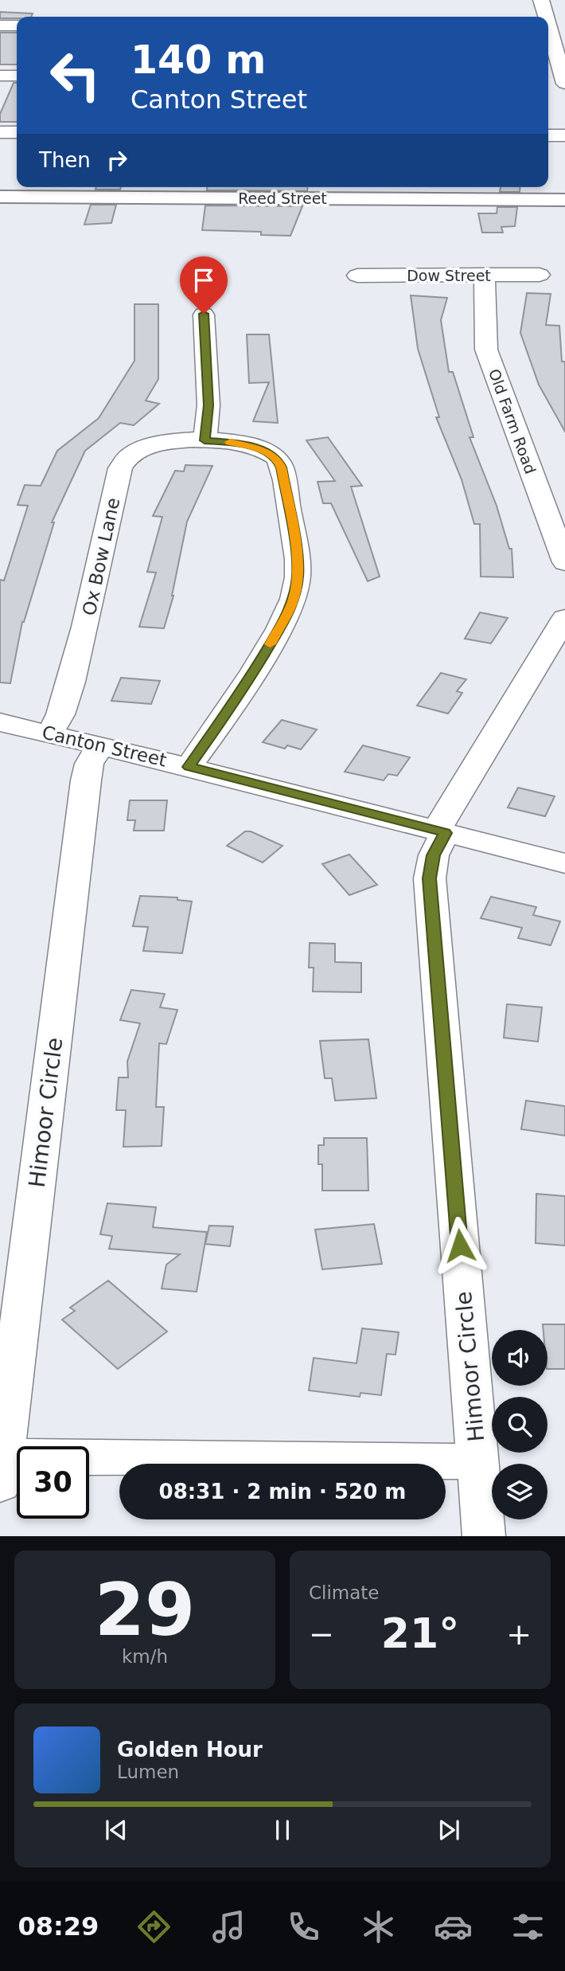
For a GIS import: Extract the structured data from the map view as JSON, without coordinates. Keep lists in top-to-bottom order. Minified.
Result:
{"streets":{"main road":["Reed Street"],"street":["Dow Street","Old Farm Road","Ox Bow Lane","Canton Street","Himoor Circle"]},"crossings":[["Dow Street","Old Farm Road"],["Ox Bow Lane","Canton Street"],["Canton Street","Himoor Circle"]],"page":{"turn":["140 m","Canton Street"],"then":"Then","limit":"30","trip":"08:31 · 2 min · 520 m","tile":[["29","km/h"],"Climate"],"heat":["−","21°","+"],"song":["Golden Hour","Lumen"],"tabs":"08:29"}}
